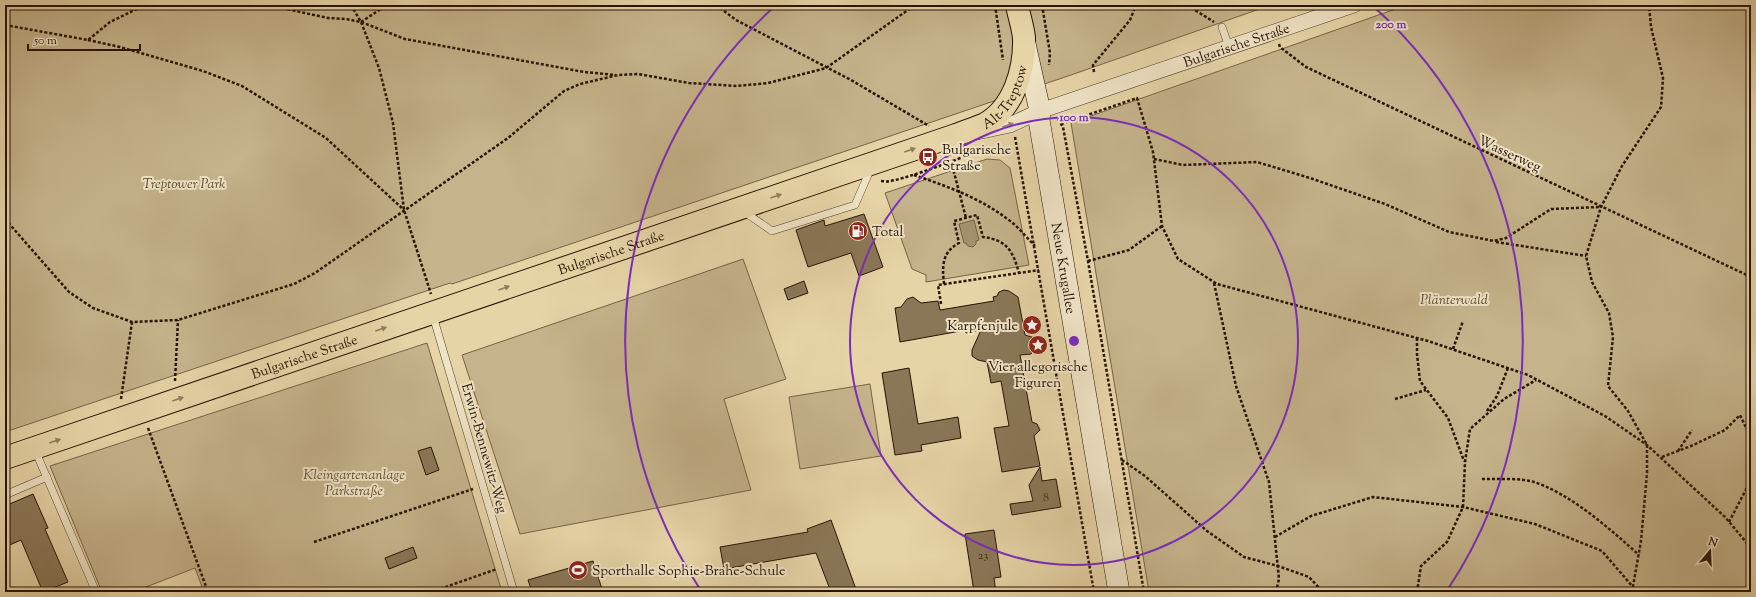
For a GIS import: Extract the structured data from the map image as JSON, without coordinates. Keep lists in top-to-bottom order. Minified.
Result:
{"streets":{"main road":["Bulgarische Straße","Alt-Treptow"],"street":["Neue Krugallee"],"lane":["Erwin-Bennewitz-Weg"],"path":["Wasserweg"]},"crossings":[["Bulgarische Straße","Alt-Treptow"],["Bulgarische Straße","Wasserweg"],["Bulgarische Straße","Neue Krugallee"],["Bulgarische Straße","Erwin-Bennewitz-Weg"],["Alt-Treptow","Neue Krugallee"]],"one_way":["Bulgarische Straße"],"parks":["Treptower Park","Plänterwald","Kleingartenanlage Parkstraße"],"places":{"bus stop":["Bulgarische Straße"],"fuel station":["Total"],"place":["Karpfenjule","Vier allegorische Figuren"],"sports":["Sporthalle Sophie-Brahe-Schule"]},"house_numbers":["8","23"],"scale_bar":"50 m","north":"top","rings":["200 m","100 m"]}
